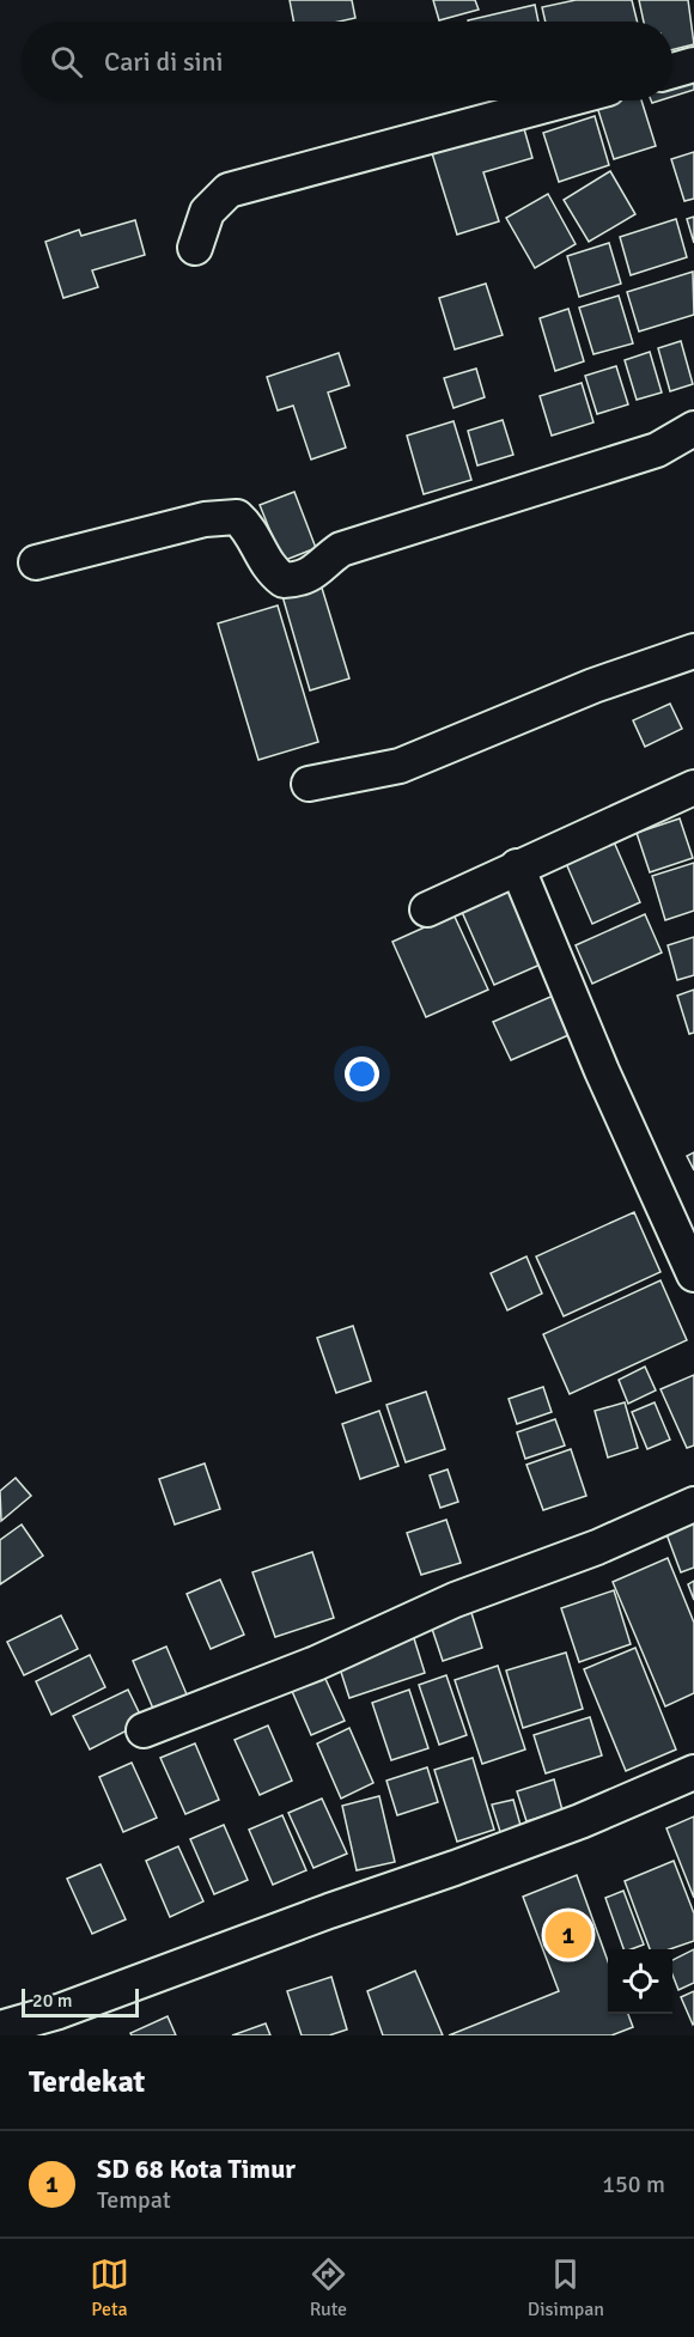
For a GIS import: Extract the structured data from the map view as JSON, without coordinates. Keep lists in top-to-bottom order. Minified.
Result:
{"scale_bar":"20 m","page":{"search":"Cari di sini","pins":"1","scale":"20 m","heading":"Terdekat","list":[{"mark":"1","name":"SD 68 Kota Timur","note":"Tempat","value":"150 m"}],"nav":["Peta","Rute","Disimpan"]}}
